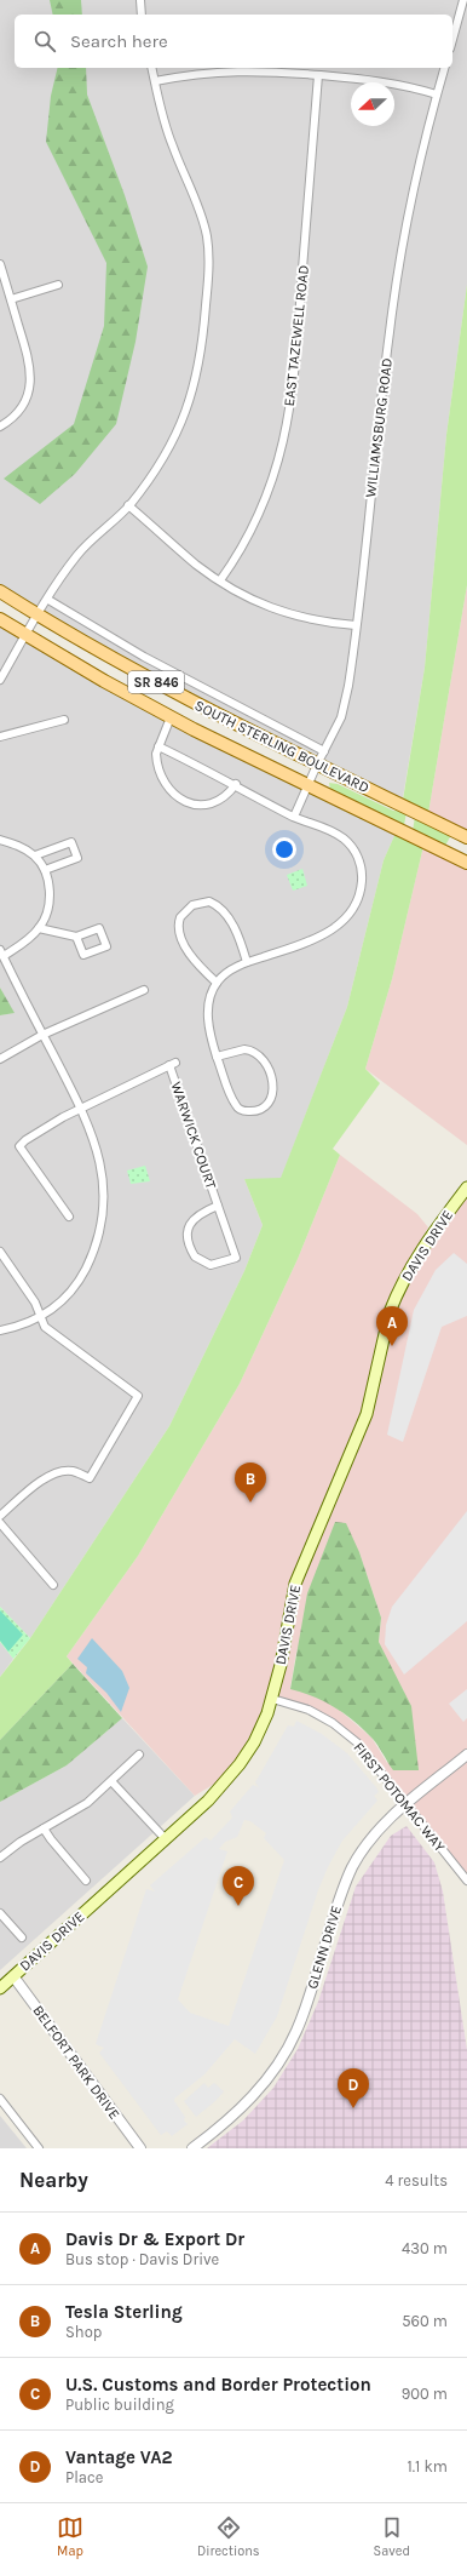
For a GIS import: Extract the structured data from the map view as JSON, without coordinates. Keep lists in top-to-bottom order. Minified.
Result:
{"streets":{"main road":["SR 846","SOUTH STERLING BOULEVARD","DAVIS DRIVE"],"street":["EAST TAZEWELL ROAD","WILLIAMSBURG ROAD","WARWICK COURT","FIRST POTOMAC WAY","GLENN DRIVE","BELFORT PARK DRIVE"]},"crossings":[["WILLIAMSBURG ROAD","SOUTH STERLING BOULEVARD"],["DAVIS DRIVE","FIRST POTOMAC WAY"],["DAVIS DRIVE","BELFORT PARK DRIVE"],["FIRST POTOMAC WAY","GLENN DRIVE"]],"north":"left","page":{"search":"Search here","pins":["A","B","C","D"],"heading":["Nearby","4 results"],"list":[{"mark":"A","name":"Davis Dr & Export Dr","note":"Bus stop · Davis Drive","value":"430 m"},{"mark":"B","name":"Tesla Sterling","note":"Shop","value":"560 m"},{"mark":"C","name":"U.S. Customs and Border Protection","note":"Public building","value":"900 m"},{"mark":"D","name":"Vantage VA2","note":"Place","value":"1.1 km"}],"nav":["Map","Directions","Saved"]}}
